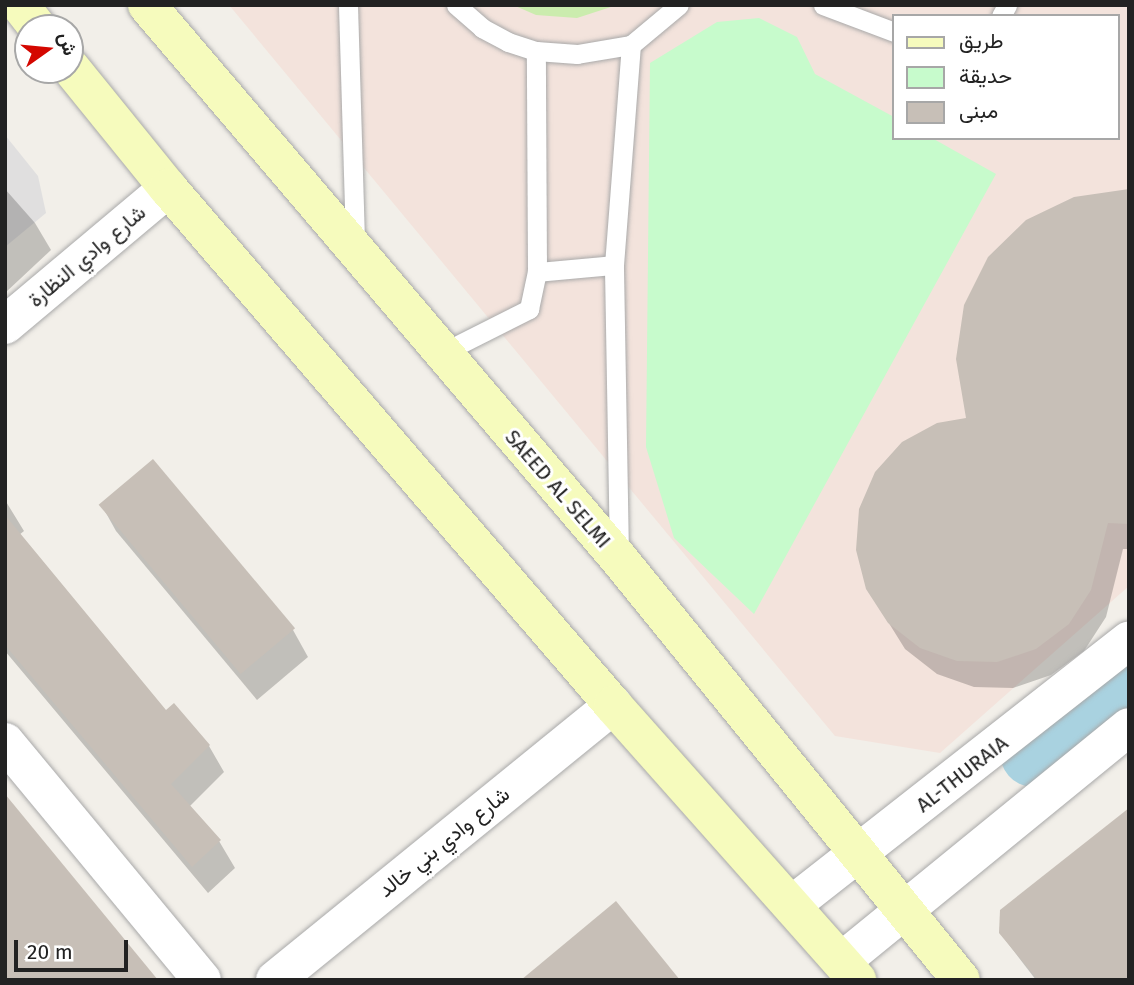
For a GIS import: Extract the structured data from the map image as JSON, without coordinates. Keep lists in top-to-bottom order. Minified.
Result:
{"streets":{"street":["شارع وادي النظارة","SAEED AL SELMI","AL-THURAIA","شارع وادي بني خالد"]},"crossings":[["SAEED AL SELMI","AL-THURAIA"]],"legend":["طريق","حديقة","مبنى"],"scale_bar":"20 m","north":"right"}
